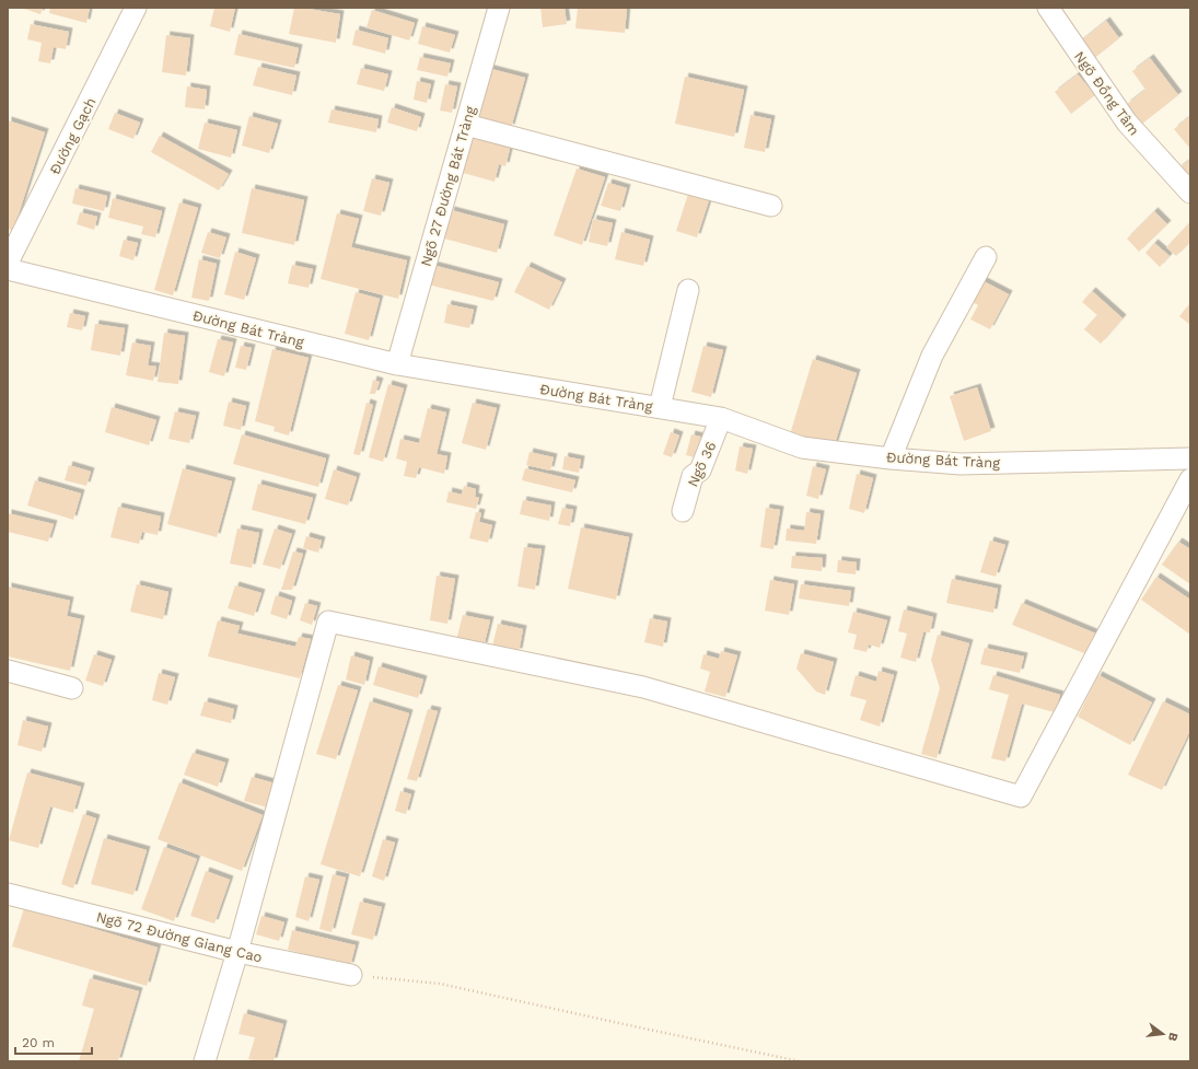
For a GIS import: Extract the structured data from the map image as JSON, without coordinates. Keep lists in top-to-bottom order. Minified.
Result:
{"streets":{"street":["Ngõ Đồng Tâm","Đường Gạch","Ngõ 27 Đường Bát Tràng","Đường Bát Tràng","Ngõ 36","Ngõ 72 Đường Giang Cao"]},"crossings":[["Ngõ 27 Đường Bát Tràng","Đường Bát Tràng"],["Đường Bát Tràng","Ngõ 36"]],"scale_bar":"20 m","north":"right"}
